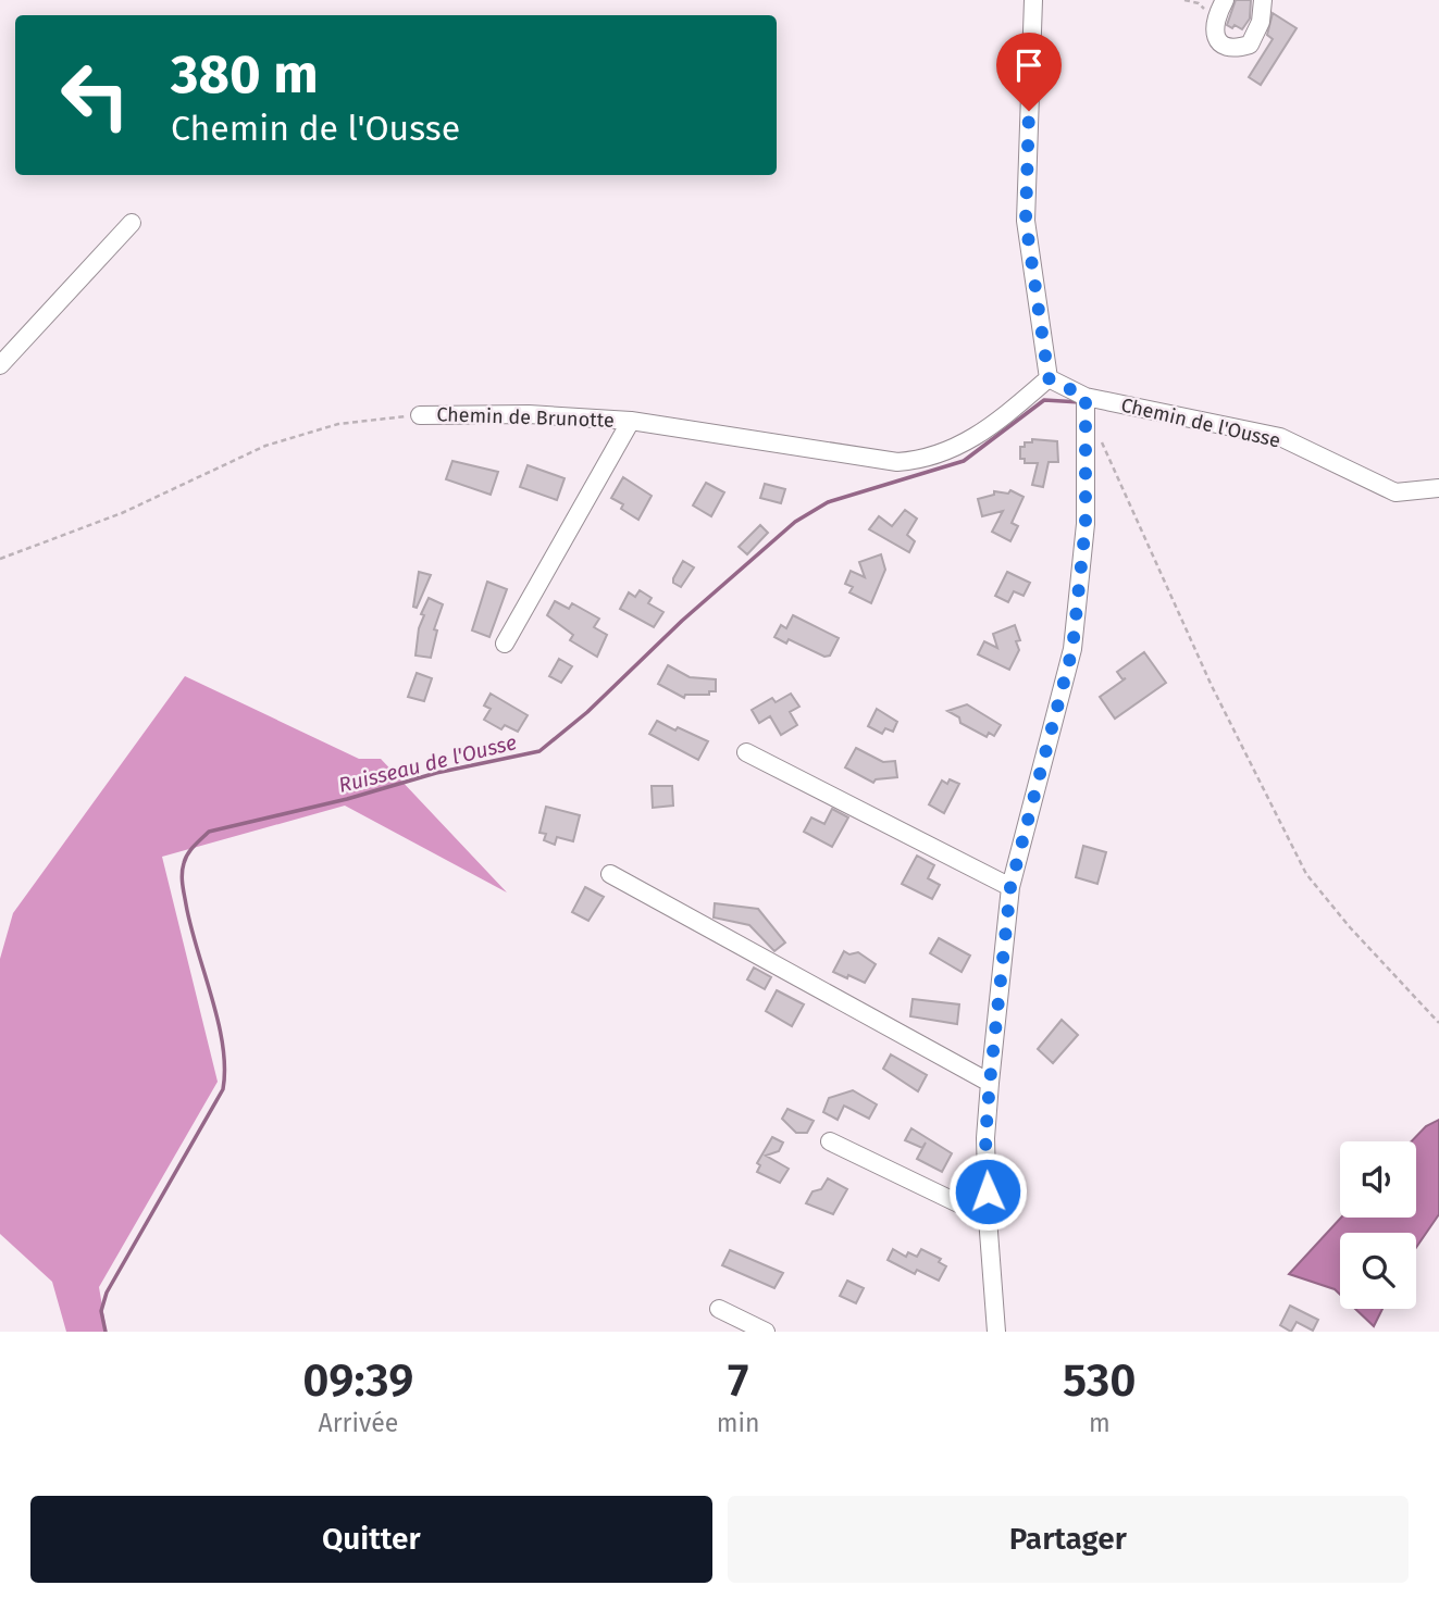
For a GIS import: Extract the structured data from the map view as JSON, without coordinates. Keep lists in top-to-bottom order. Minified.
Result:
{"streets":{"street":["Chemin de Brunotte","Chemin de l'Ousse"]},"crossings":[["Chemin de Brunotte","Chemin de l'Ousse"]],"water":["Ruisseau de l'Ousse"],"page":{"turn":["380 m","Chemin de l'Ousse"],"eta":["09:39","Arrivée","7","min","530","m"],"buttons":["Quitter","Partager"]}}
